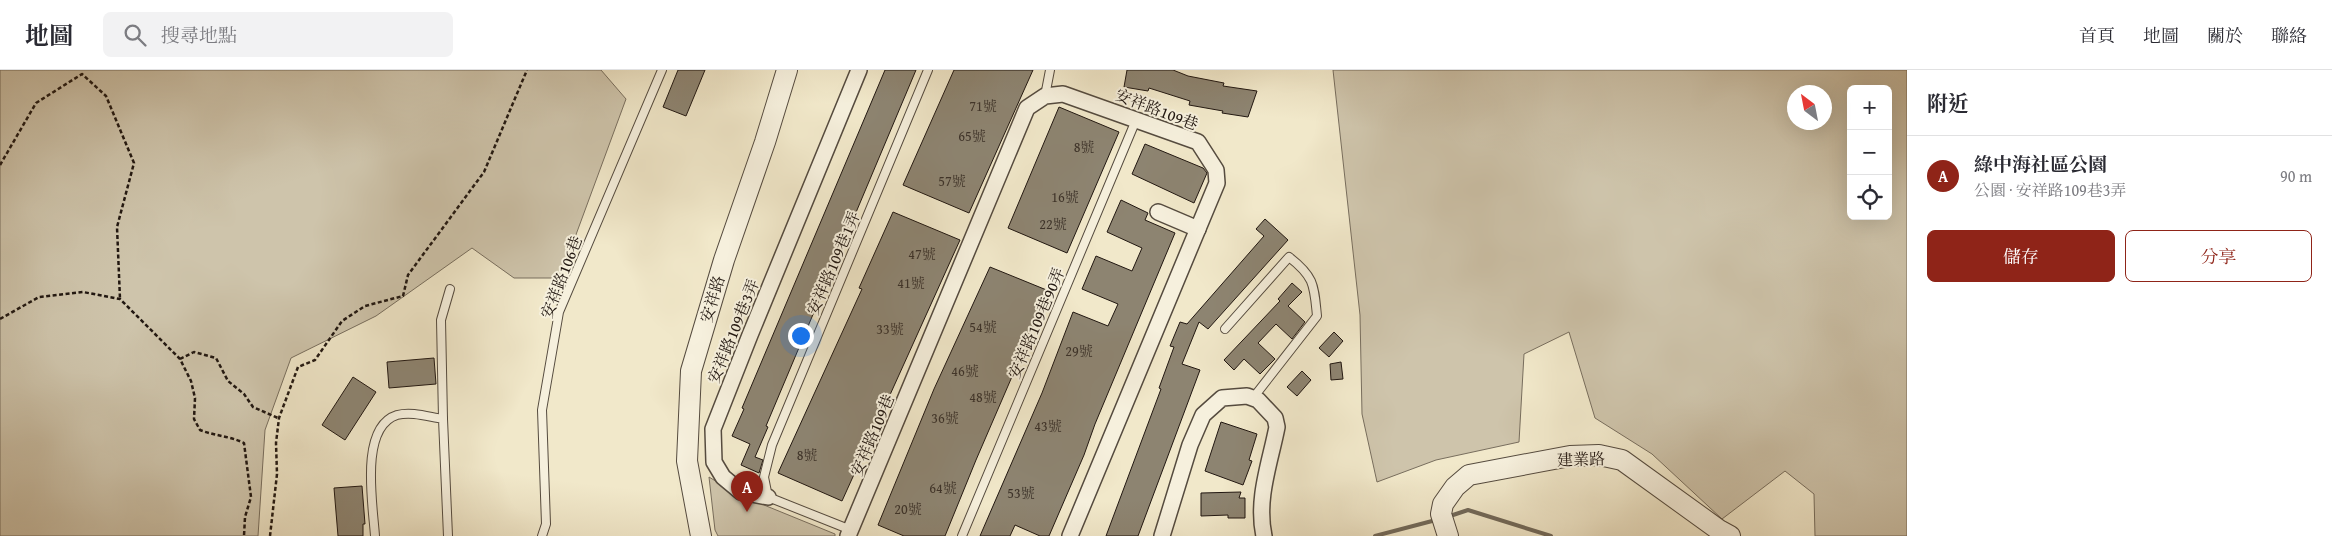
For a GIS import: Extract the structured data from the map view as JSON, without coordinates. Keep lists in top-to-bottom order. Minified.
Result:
{"streets":{"street":["安祥路109巷","安祥路","安祥路109巷3弄","建業路"],"lane":["安祥路109巷1弄","安祥路106巷","安祥路109巷90弄"]},"crossings":[["安祥路109巷","安祥路109巷90弄"],["安祥路109巷","安祥路109巷3弄"],["安祥路109巷1弄","安祥路109巷3弄"]],"house_numbers":["71號","65號","8號","57號","16號","22號","47號","41號","54號","33號","29號","46號","48號","36號","43號","8號","64號","53號","20號"],"north":"top left","page":{"header":"地圖","search":"搜尋地點","nav":["首頁","地圖","關於","聯絡"],"heading":"附近","map_buttons":["+","−"],"list":[{"mark":"A","name":"綠中海社區公園","note":"公園 · 安祥路109巷3弄","value":"90 m"}],"buttons":["儲存","分享"],"pins":"A"}}
